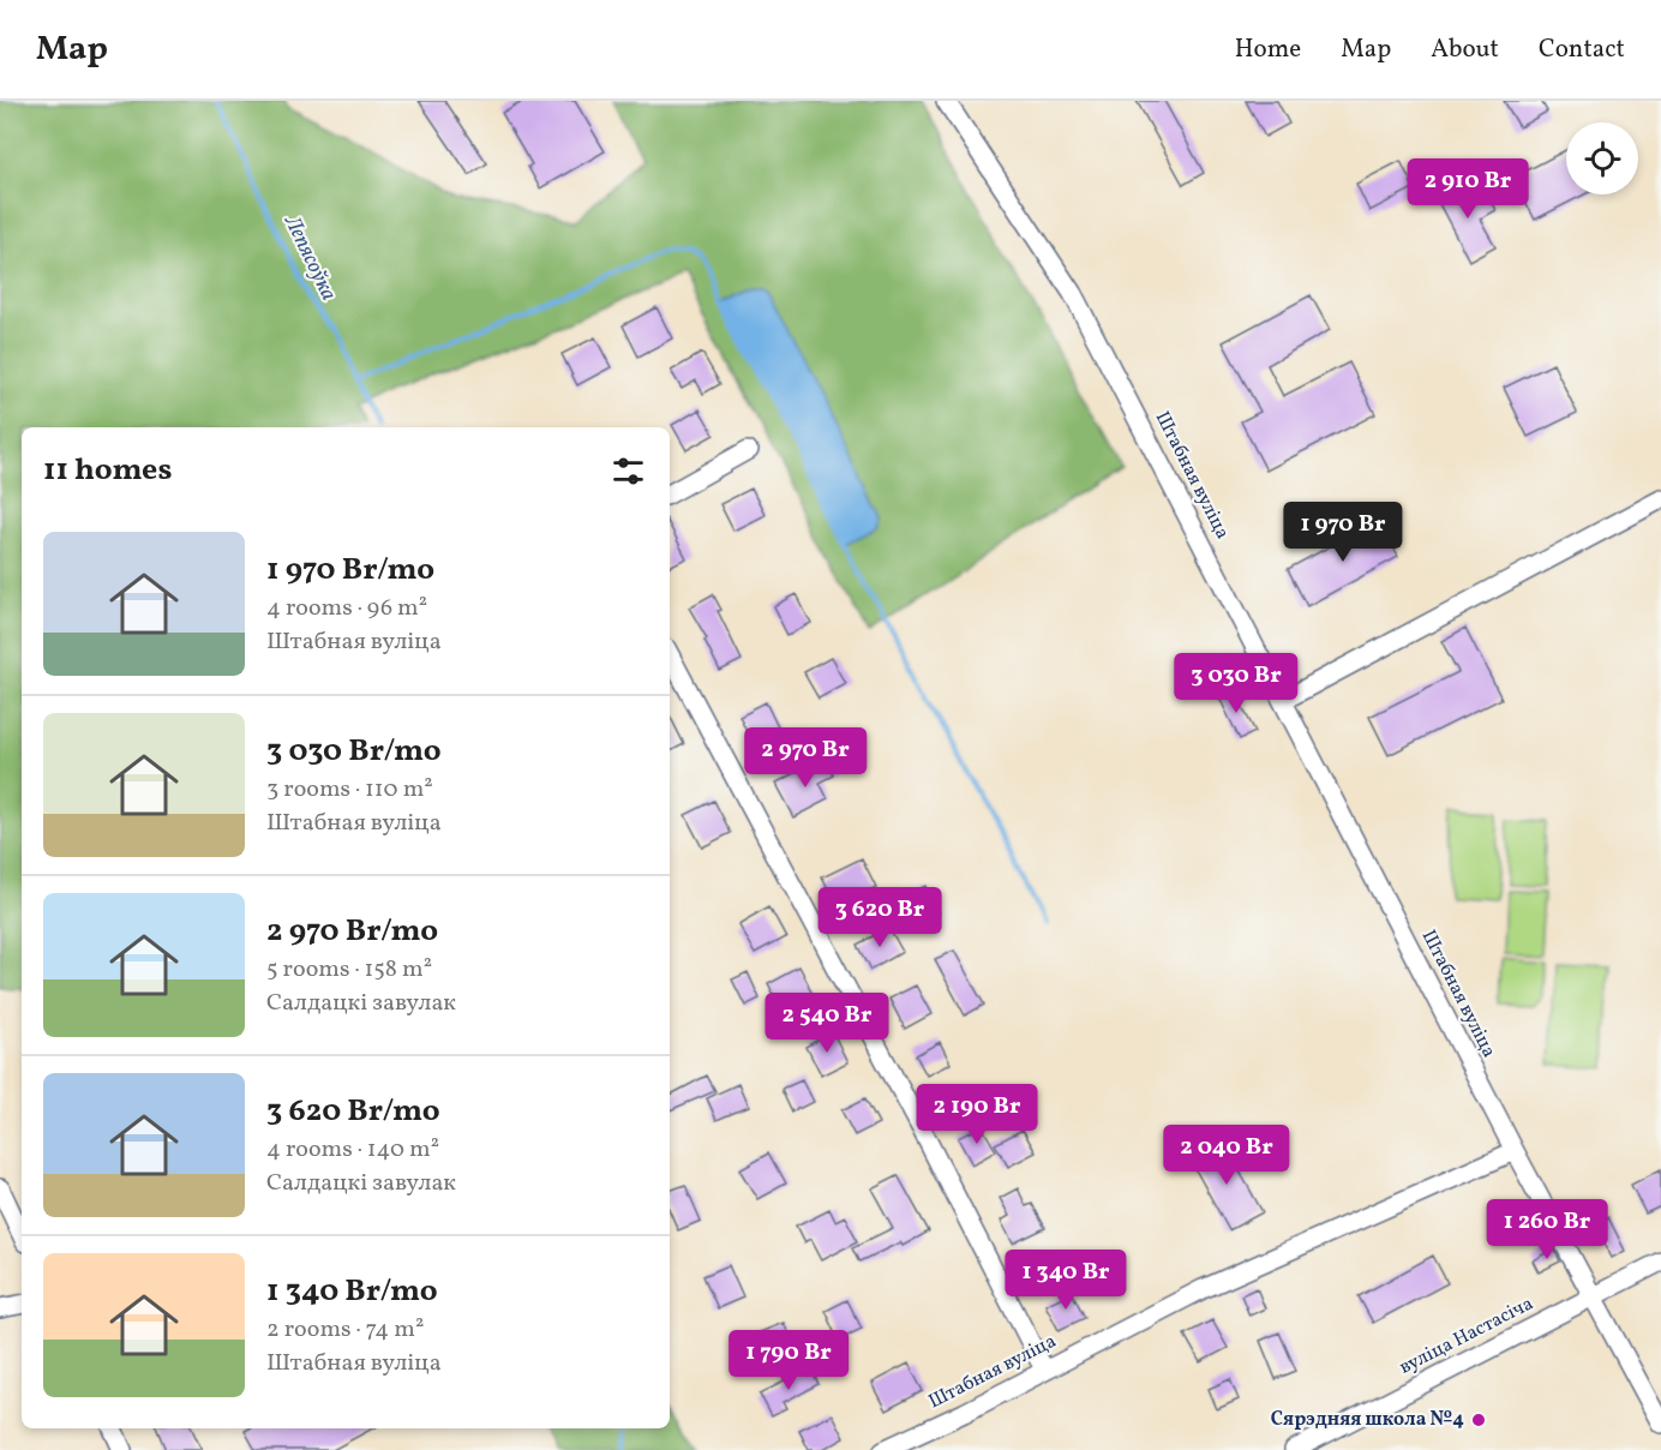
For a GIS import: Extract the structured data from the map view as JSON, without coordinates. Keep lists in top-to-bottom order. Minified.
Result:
{"streets":{"street":["Штабная вуліца","вуліца Настасіча"]},"crossings":[["Штабная вуліца","вуліца Настасіча"]],"water":["Лепясоўка"],"places":["Сярэдняя школа №4"],"page":{"header":"Map","nav":["Home","Map","About","Contact"],"price":["2 910 Br","1 970 Br","3 030 Br","2 970 Br","3 620 Br","2 540 Br","2 190 Br","2 040 Br","1 260 Br","1 340 Br","1 790 Br"],"heading":"11 homes","list":[{"name":"1 970 Br/mo","note":"4 rooms · 96 m² · Штабная вуліца"},{"name":"3 030 Br/mo","note":"3 rooms · 110 m² · Штабная вуліца"},{"name":"2 970 Br/mo","note":"5 rooms · 158 m² · Салдацкі завулак"},{"name":"3 620 Br/mo","note":"4 rooms · 140 m² · Салдацкі завулак"},{"name":"1 340 Br/mo","note":"2 rooms · 74 m² · Штабная вуліца"}]}}
